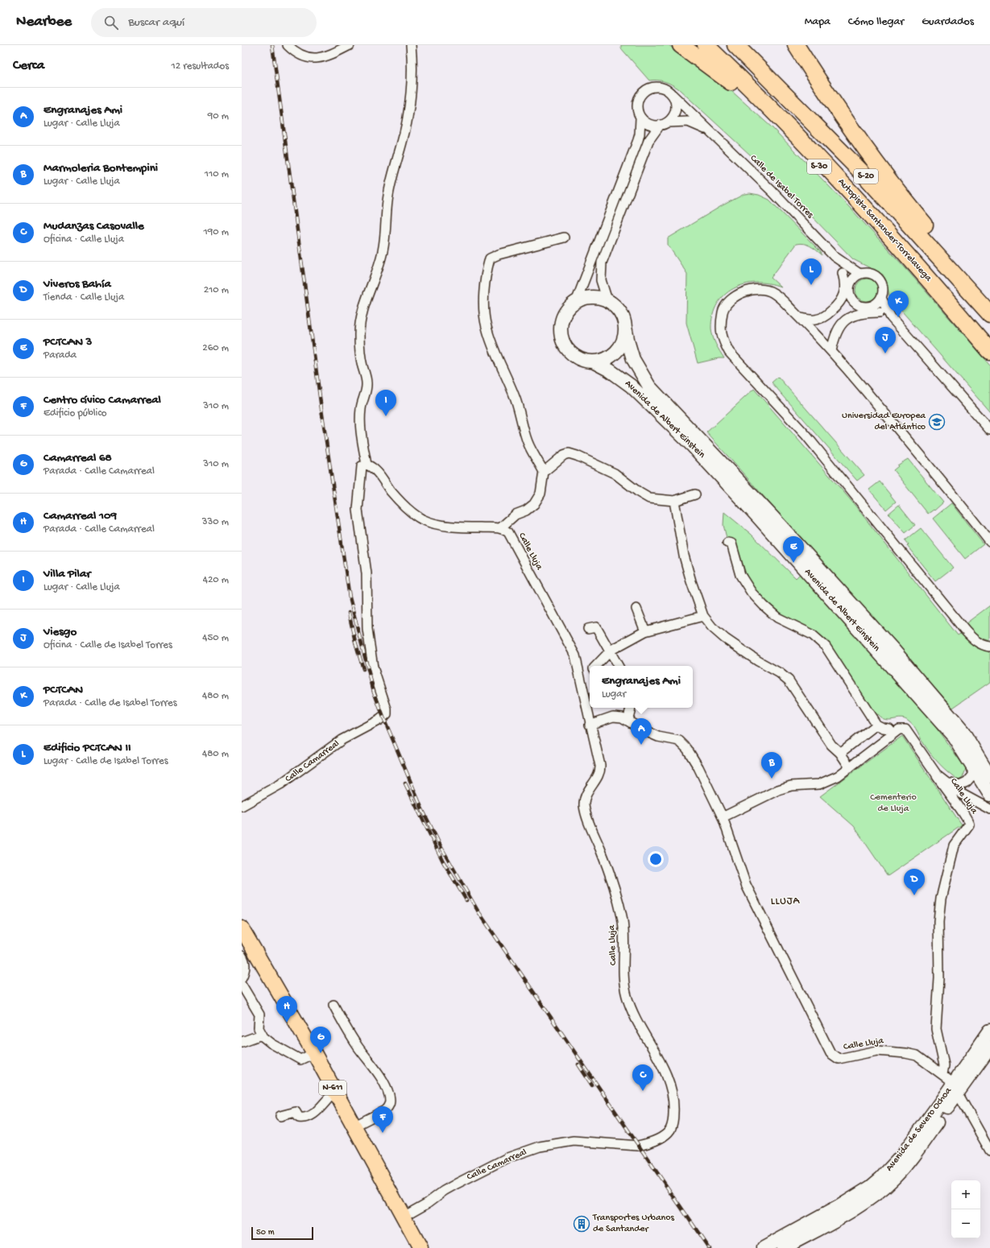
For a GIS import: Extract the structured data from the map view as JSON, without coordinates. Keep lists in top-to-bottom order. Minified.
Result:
{"streets":{"highway":["S-30","S-20","Autopista Santander-Torrelavega","N-611"],"main road":["Avenida de Albert Einstein","Avenida de Severo Ochoa"],"street":["Calle de Isabel Torres","Calle Lluja","Calle Camarreal"]},"crossings":[["S-30","Autopista Santander-Torrelavega"],["Avenida de Albert Einstein","Calle Lluja"],["Calle Lluja","Calle Camarreal"],["Calle Lluja","Avenida de Severo Ochoa"],["Calle Camarreal","N-611"]],"districts":["LLUJA"],"parks":["Cementerio de Lluja"],"places":{"school or university":["Universidad Europea del Atlántico"],"building":["Transportes Urbanos de Santander"]},"scale_bar":"50 m","page":{"header":"Nearbee","search":"Buscar aquí","nav":["Mapa","Cómo llegar","Guardados"],"heading":["Cerca","12 resultados"],"list":[{"mark":"A","name":"Engranajes Ami","note":"Lugar · Calle Lluja","value":"90 m"},{"mark":"B","name":"Marmoleria Bontempini","note":"Lugar · Calle Lluja","value":"110 m"},{"mark":"C","name":"Mudanzas Casovalle","note":"Oficina · Calle Lluja","value":"190 m"},{"mark":"D","name":"Viveros Bahía","note":"Tienda · Calle Lluja","value":"210 m"},{"mark":"E","name":"PCTCAN 3","note":"Parada","value":"260 m"},{"mark":"F","name":"Centro cívico Camarreal","note":"Edificio público","value":"310 m"},{"mark":"G","name":"Camarreal 68","note":"Parada · Calle Camarreal","value":"310 m"},{"mark":"H","name":"Camarreal 109","note":"Parada · Calle Camarreal","value":"330 m"},{"mark":"I","name":"Villa Pilar","note":"Lugar · Calle Lluja","value":"420 m"},{"mark":"J","name":"Viesgo","note":"Oficina · Calle de Isabel Torres","value":"450 m"},{"mark":"K","name":"PCTCAN","note":"Parada · Calle de Isabel Torres","value":"480 m"},{"mark":"L","name":"Edificio PCTCAN II","note":"Lugar · Calle de Isabel Torres","value":"480 m"}],"pins":["L","K","J","I","E","A","B","D","H","G","C","F"],"popup":["Engranajes Ami","Lugar"],"map_buttons":["+","−"],"scale":"50 m"}}
